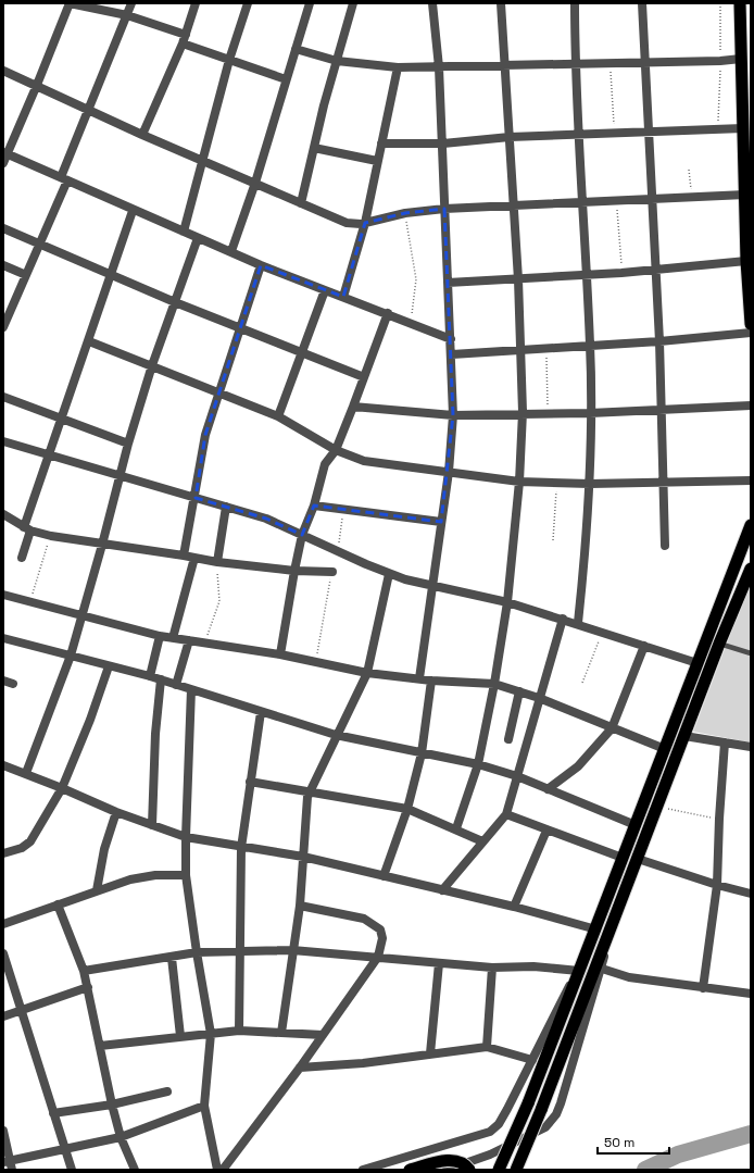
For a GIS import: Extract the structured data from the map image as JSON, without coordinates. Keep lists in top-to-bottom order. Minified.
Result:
{"scale_bar":"50 m"}
